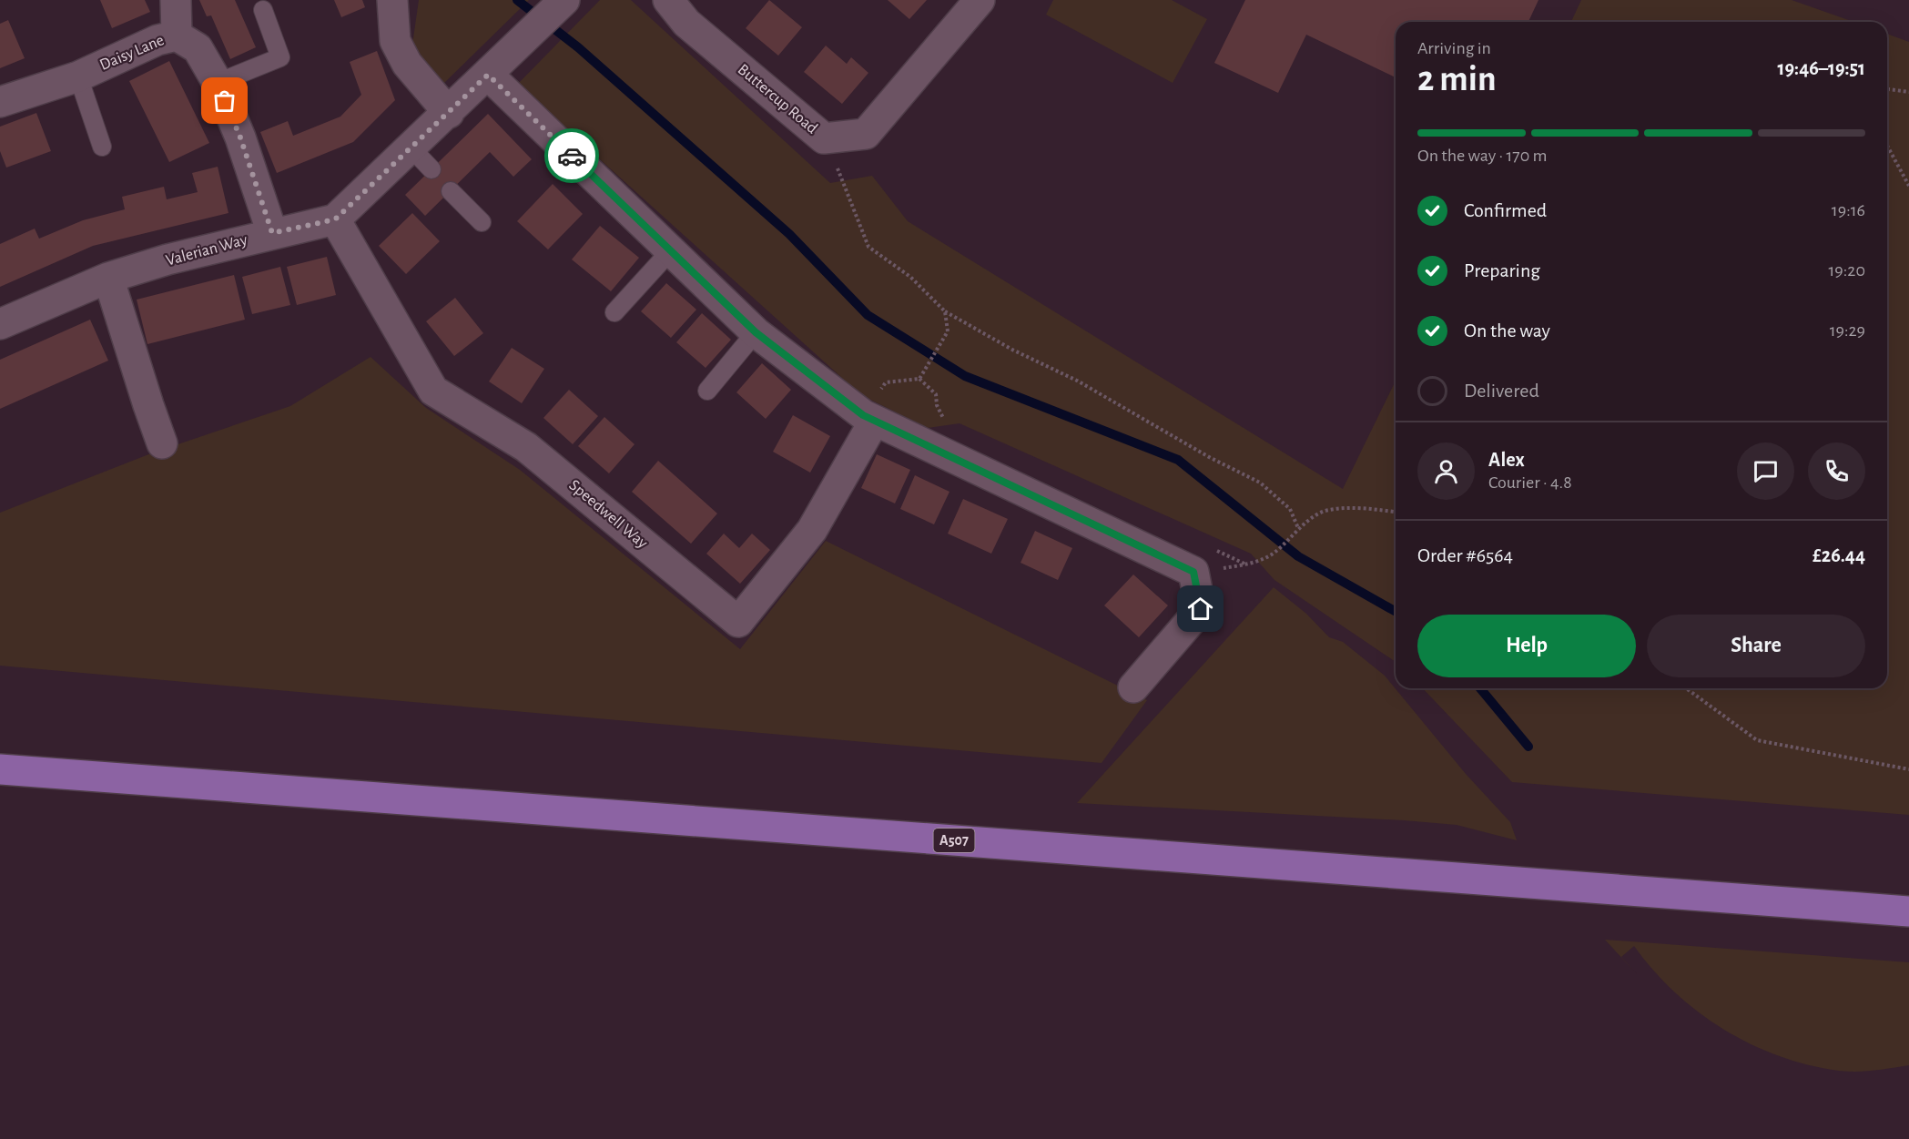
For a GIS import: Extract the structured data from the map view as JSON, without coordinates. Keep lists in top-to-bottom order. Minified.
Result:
{"streets":{"main road":["A507"],"street":["Daisy Lane","Buttercup Road","Valerian Way","Speedwell Way"]},"crossings":[["Daisy Lane","Valerian Way"],["Valerian Way","Speedwell Way"]],"page":{"heading":["2 min","Arriving in","19:46–19:51"],"panel":["Alex","Courier · 4.8","Order #6564","£26.44"],"bar":"On the way · 170 m","list":[["Confirmed","19:16"],["Preparing","19:20"],["On the way","19:29"],"Delivered"],"buttons":["Help","Share"]}}
